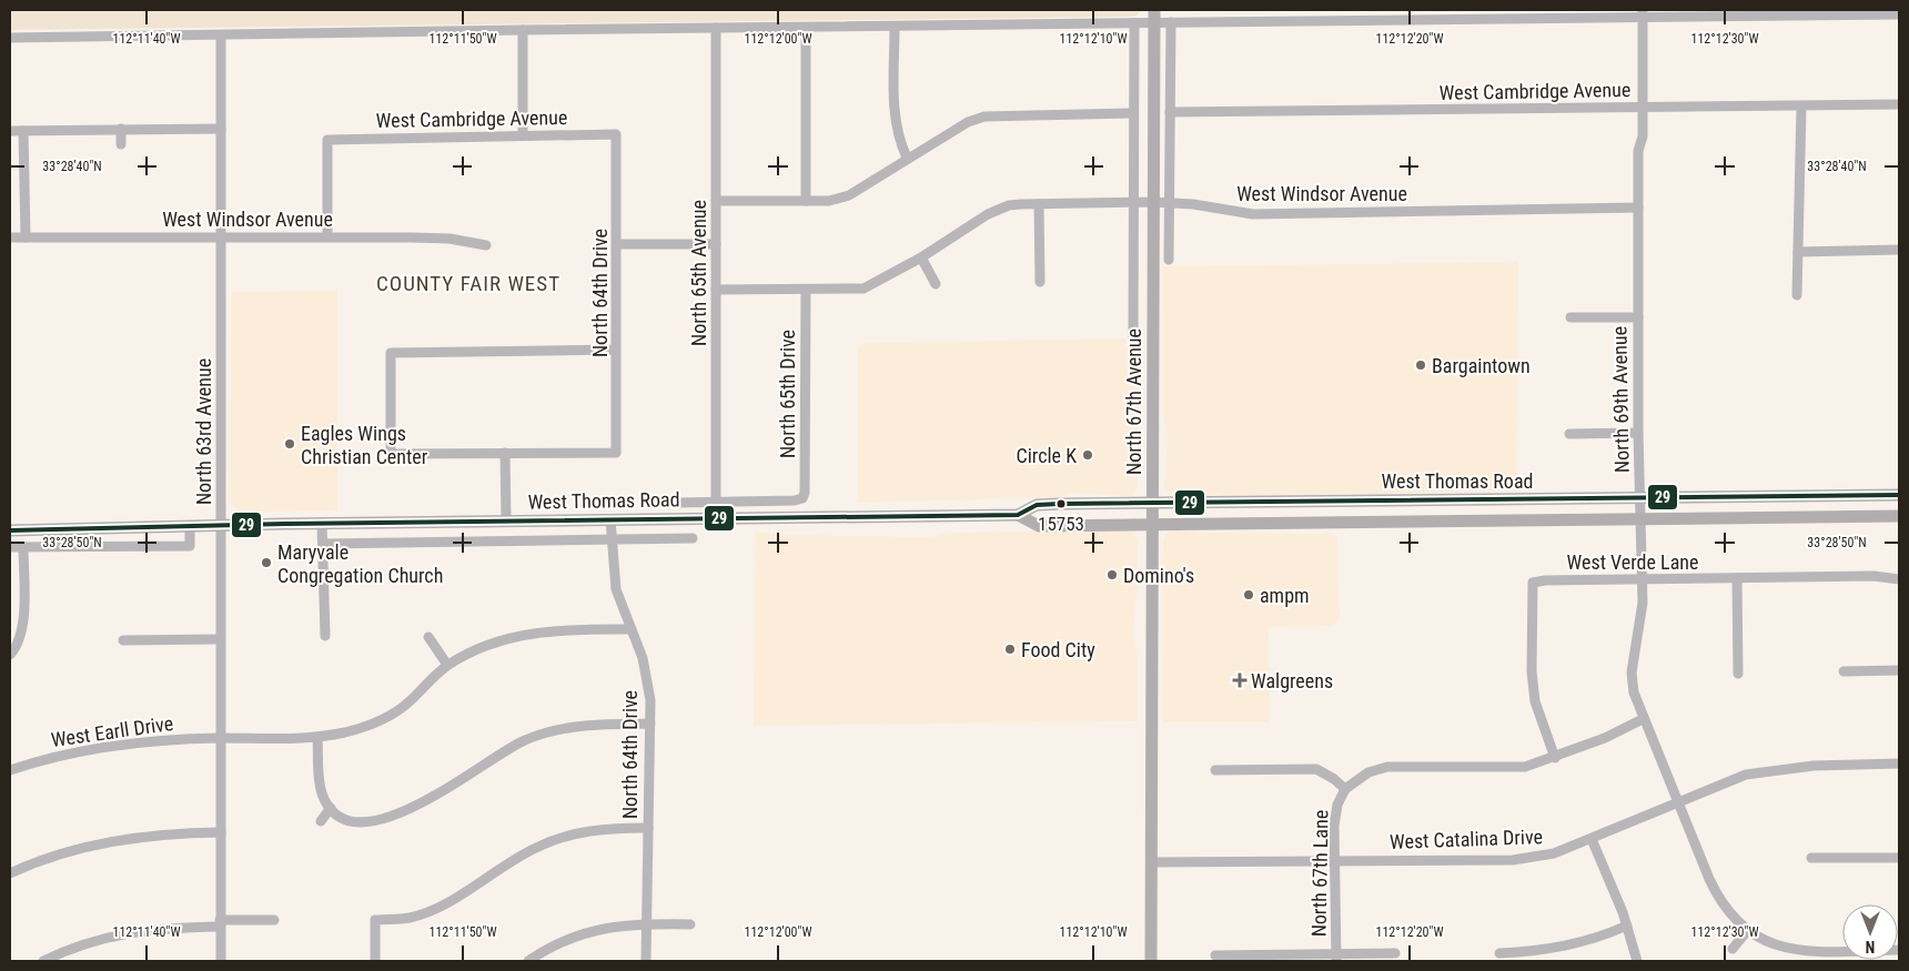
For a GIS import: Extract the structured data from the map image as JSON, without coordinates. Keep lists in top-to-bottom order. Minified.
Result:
{"streets":{"main road":["North 67th Avenue","West Thomas Road"],"street":["West Cambridge Avenue","West Windsor Avenue","North 65th Avenue","North 64th Drive","North 65th Drive","North 69th Avenue","North 63rd Avenue","West Verde Lane","West Earll Drive","West Catalina Drive","North 67th Lane"]},"crossings":[["West Cambridge Avenue","West Windsor Avenue"],["West Cambridge Avenue","North 64th Drive"],["West Cambridge Avenue","North 69th Avenue"],["West Windsor Avenue","North 65th Avenue"],["West Windsor Avenue","North 65th Drive"],["West Windsor Avenue","North 69th Avenue"],["West Windsor Avenue","North 67th Avenue"],["West Windsor Avenue","North 63rd Avenue"],["North 65th Avenue","West Thomas Road"],["North 64th Drive","West Thomas Road"],["North 65th Drive","West Thomas Road"],["North 69th Avenue","West Thomas Road"],["North 69th Avenue","West Verde Lane"],["North 69th Avenue","West Catalina Drive"],["North 67th Avenue","West Thomas Road"],["North 67th Avenue","West Catalina Drive"],["North 63rd Avenue","West Thomas Road"],["North 63rd Avenue","West Earll Drive"],["West Catalina Drive","North 67th Lane"]],"districts":["COUNTY FAIR WEST"],"places":{"other":["Bargaintown","Eagles Wings Christian Center","Circle K","15753","Maryvale Congregation Church","Domino's","ampm","Food City"],"health":["Walgreens"]},"lines":["transit line 29"],"north":"bottom","coordinates":["112°11'40\"W","112°11'50\"W","112°12'00\"W","112°12'10\"W","112°12'20\"W","112°12'30\"W","33°28'40\"N","33°28'50\"N"]}
